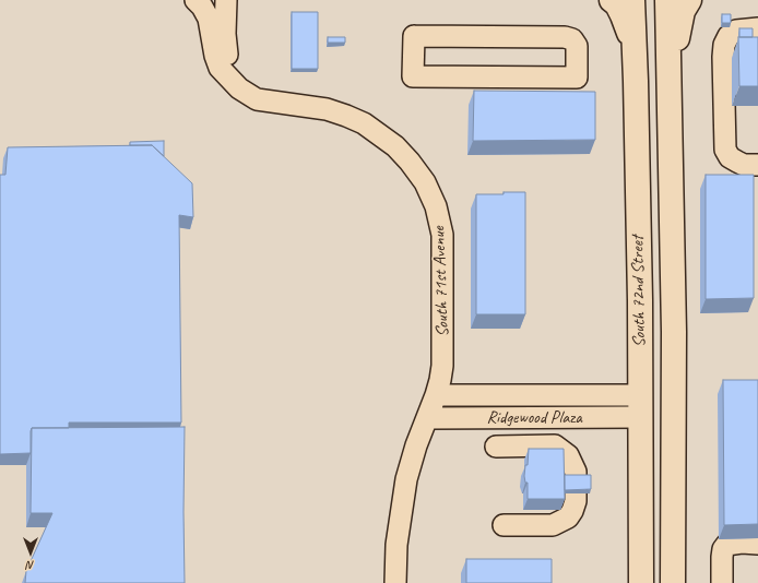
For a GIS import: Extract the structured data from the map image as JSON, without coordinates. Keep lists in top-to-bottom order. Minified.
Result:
{"streets":{"main road":["South 72nd Street"],"street":["South 71st Avenue","Ridgewood Plaza"]},"crossings":[["South 71st Avenue","Ridgewood Plaza"],["South 72nd Street","Ridgewood Plaza"]],"north":"bottom"}
